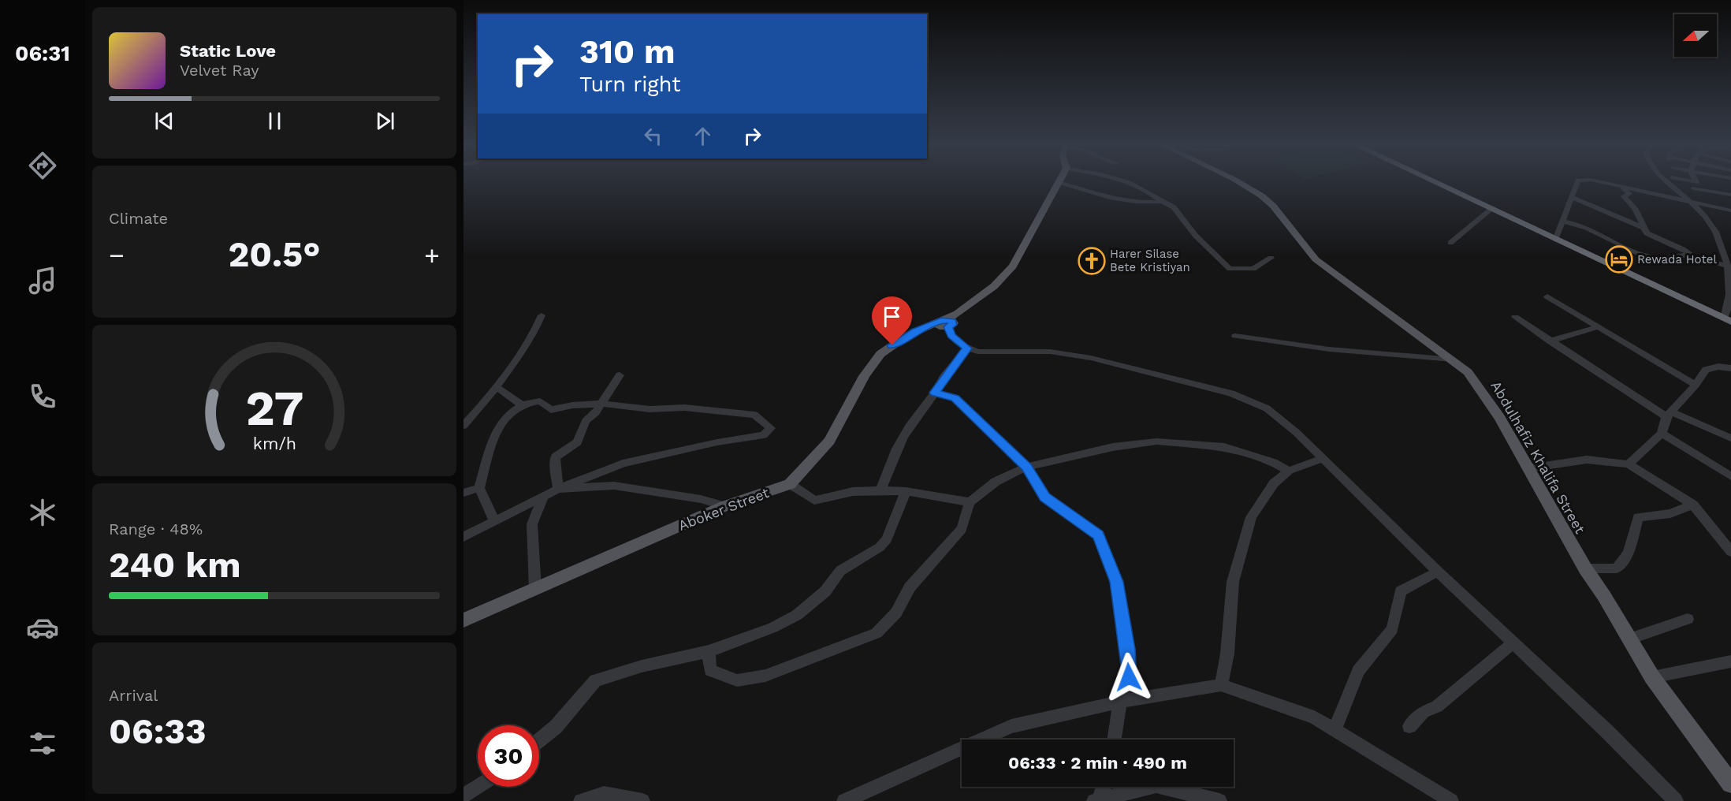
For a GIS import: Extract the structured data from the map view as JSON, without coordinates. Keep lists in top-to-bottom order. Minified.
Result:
{"streets":{"main road":["Abdulhafiz Khalifa Street","Aboker Street"]},"places":{"hotel":["Rewada Hotel"],"church":["Harer Silase Bete Kristiyan"]},"north":"left","page":{"tabs":"06:31","turn":["310 m","Turn right"],"song":["Static Love","Velvet Ray"],"tile":["Climate",["Range · 48%","240 km"],["Arrival","06:33"]],"heat":["−","20.5°","+"],"limit":"30","trip":"06:33 · 2 min · 490 m","gauge":["27","km/h"]}}
